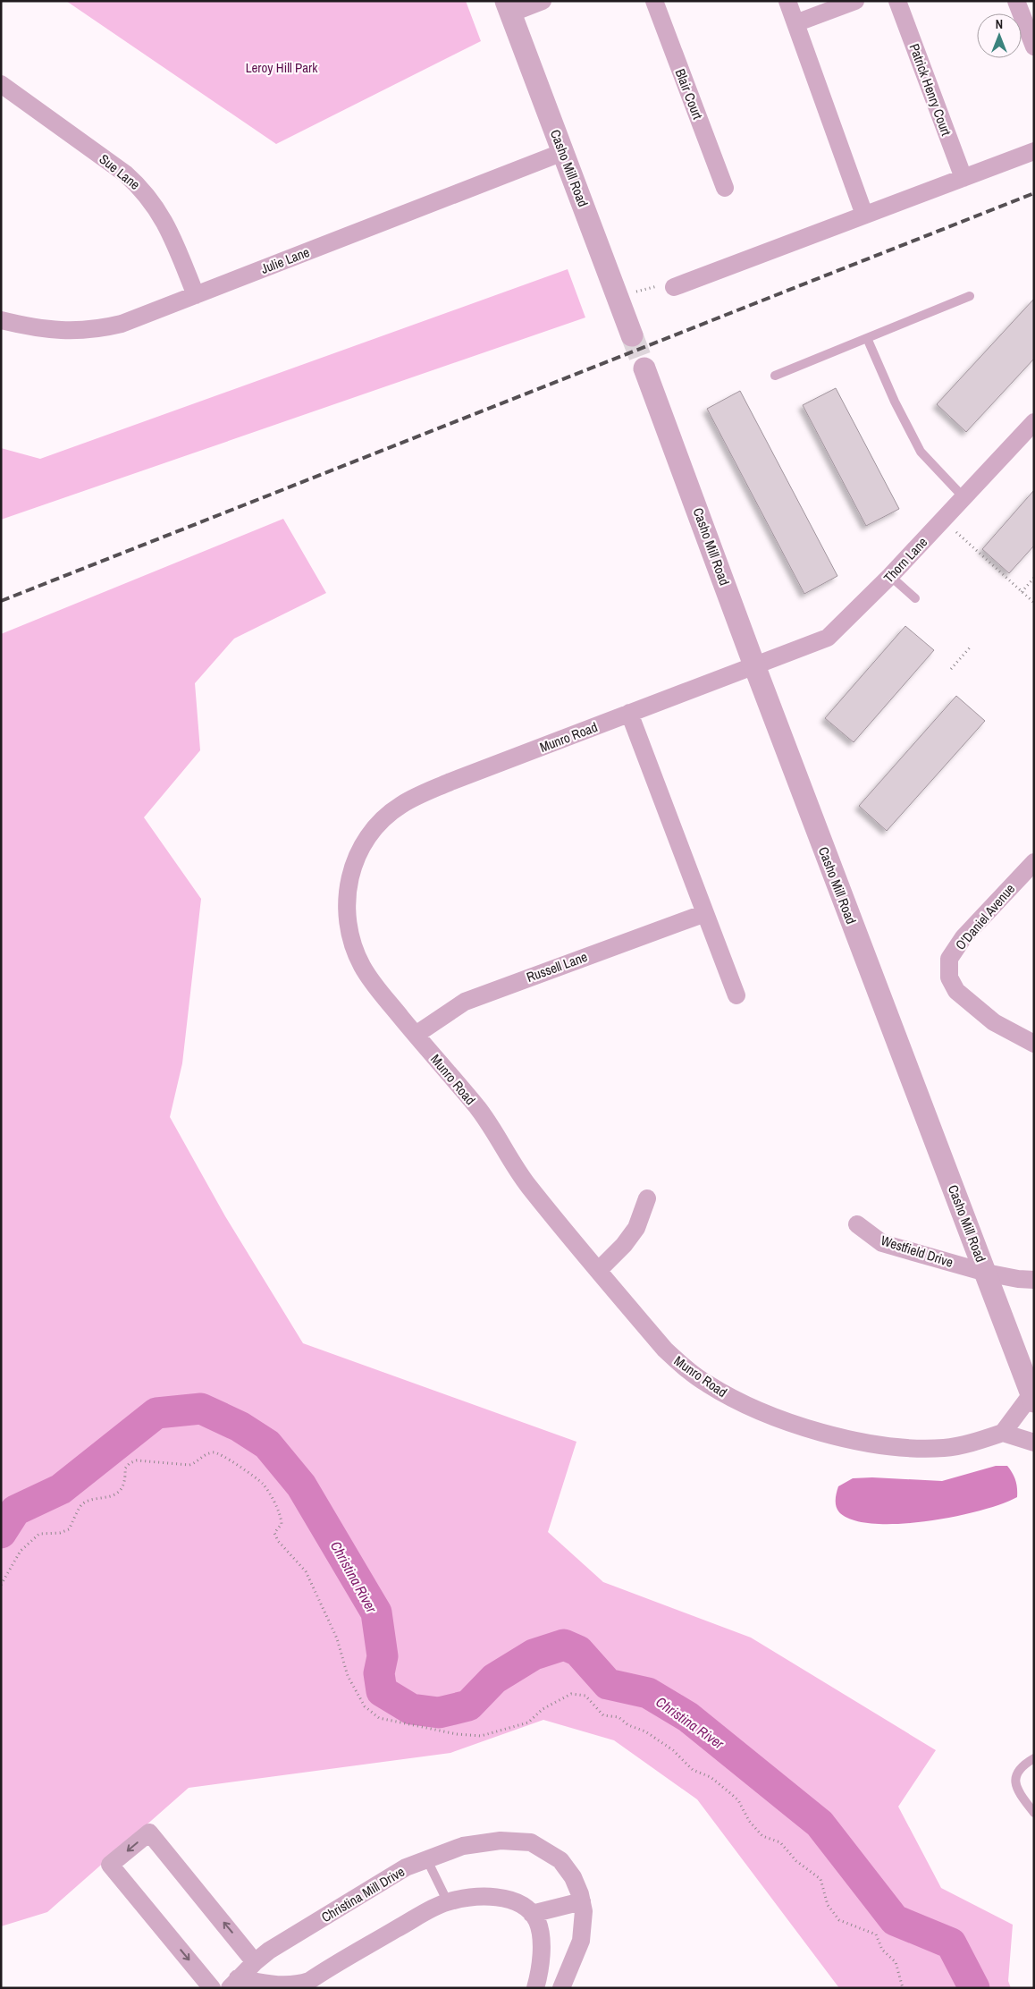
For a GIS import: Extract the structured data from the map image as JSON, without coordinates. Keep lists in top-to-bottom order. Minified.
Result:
{"streets":{"street":["Patrick Henry Court","Blair Court","Casho Mill Road","Sue Lane","Julie Lane","Thorn Lane","Munro Road","O'Daniel Avenue","Russell Lane","Westfield Drive","Christina Mill Drive"]},"crossings":[["Casho Mill Road","Julie Lane"],["Casho Mill Road","Thorn Lane"],["Casho Mill Road","Munro Road"],["Casho Mill Road","Westfield Drive"],["Sue Lane","Julie Lane"],["Thorn Lane","Munro Road"],["Munro Road","Russell Lane"]],"water":["Christina River"],"parks":["Leroy Hill Park"],"north":"top"}
